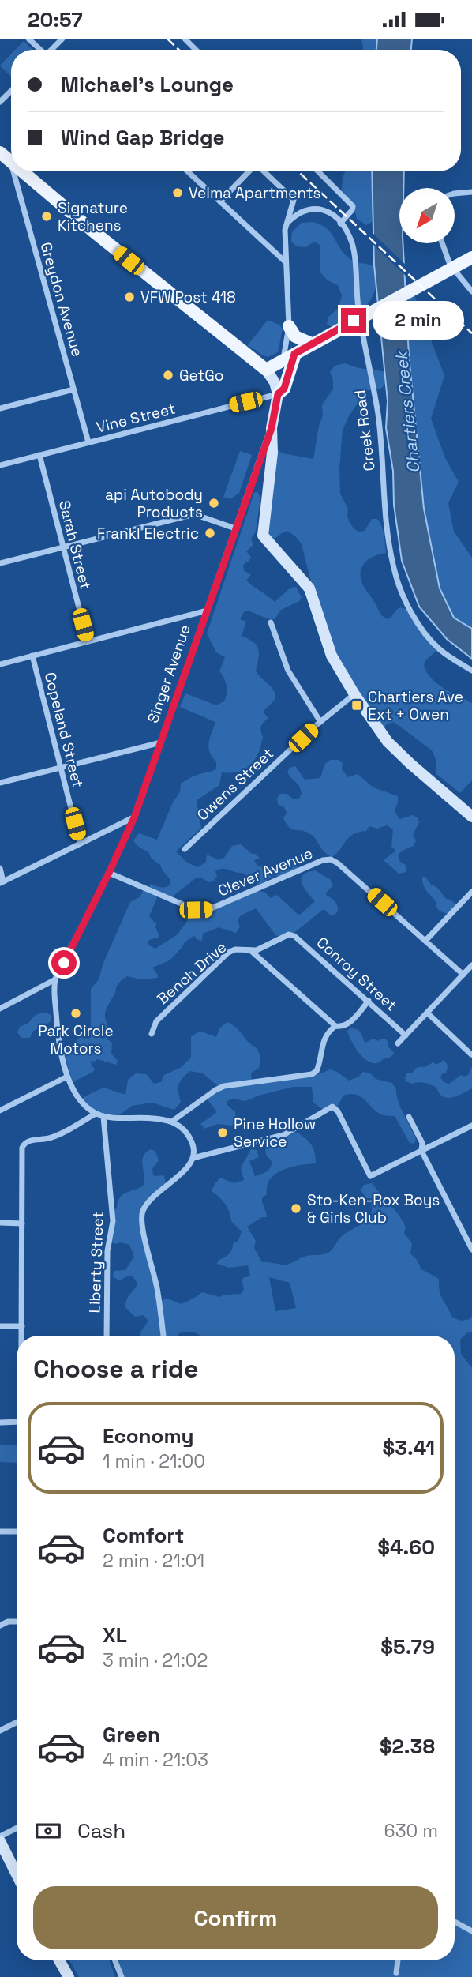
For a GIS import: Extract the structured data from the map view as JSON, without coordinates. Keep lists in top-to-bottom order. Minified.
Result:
{"streets":{"street":["Greydon Avenue","Vine Street","Creek Road","Sarah Street","Singer Avenue","Copeland Street","Owens Street","Clever Avenue","Bench Drive","Conroy Street","Liberty Street"]},"crossings":[["Greydon Avenue","Vine Street"],["Vine Street","Sarah Street"],["Vine Street","Singer Avenue"],["Singer Avenue","Clever Avenue"],["Bench Drive","Conroy Street"]],"water":["Chartiers Creek"],"places":{"other":["Velma Apartments","Signature Kitchens","VFW Post 418","GetGo","api Autobody Products","Frankl Electric","Park Circle Motors","Pine Hollow Service","Sto-Ken-Rox Boys & Girls Club"],"transit":["Chartiers Ave Ext + Owen"]},"north":"bottom left","page":{"status":"20:57","banner":["Michael's Lounge","Wind Gap Bridge"],"bubble":"2 min","heading":"Choose a ride","list":[{"name":"Economy","note":"1 min · 21:00","value":"$3.41"},{"name":"Comfort","note":"2 min · 21:01","value":"$4.60"},{"name":"XL","note":"3 min · 21:02","value":"$5.79"},{"name":"Green","note":"4 min · 21:03","value":"$2.38"}],"pay":["Cash","630 m"],"buttons":"Confirm"}}
